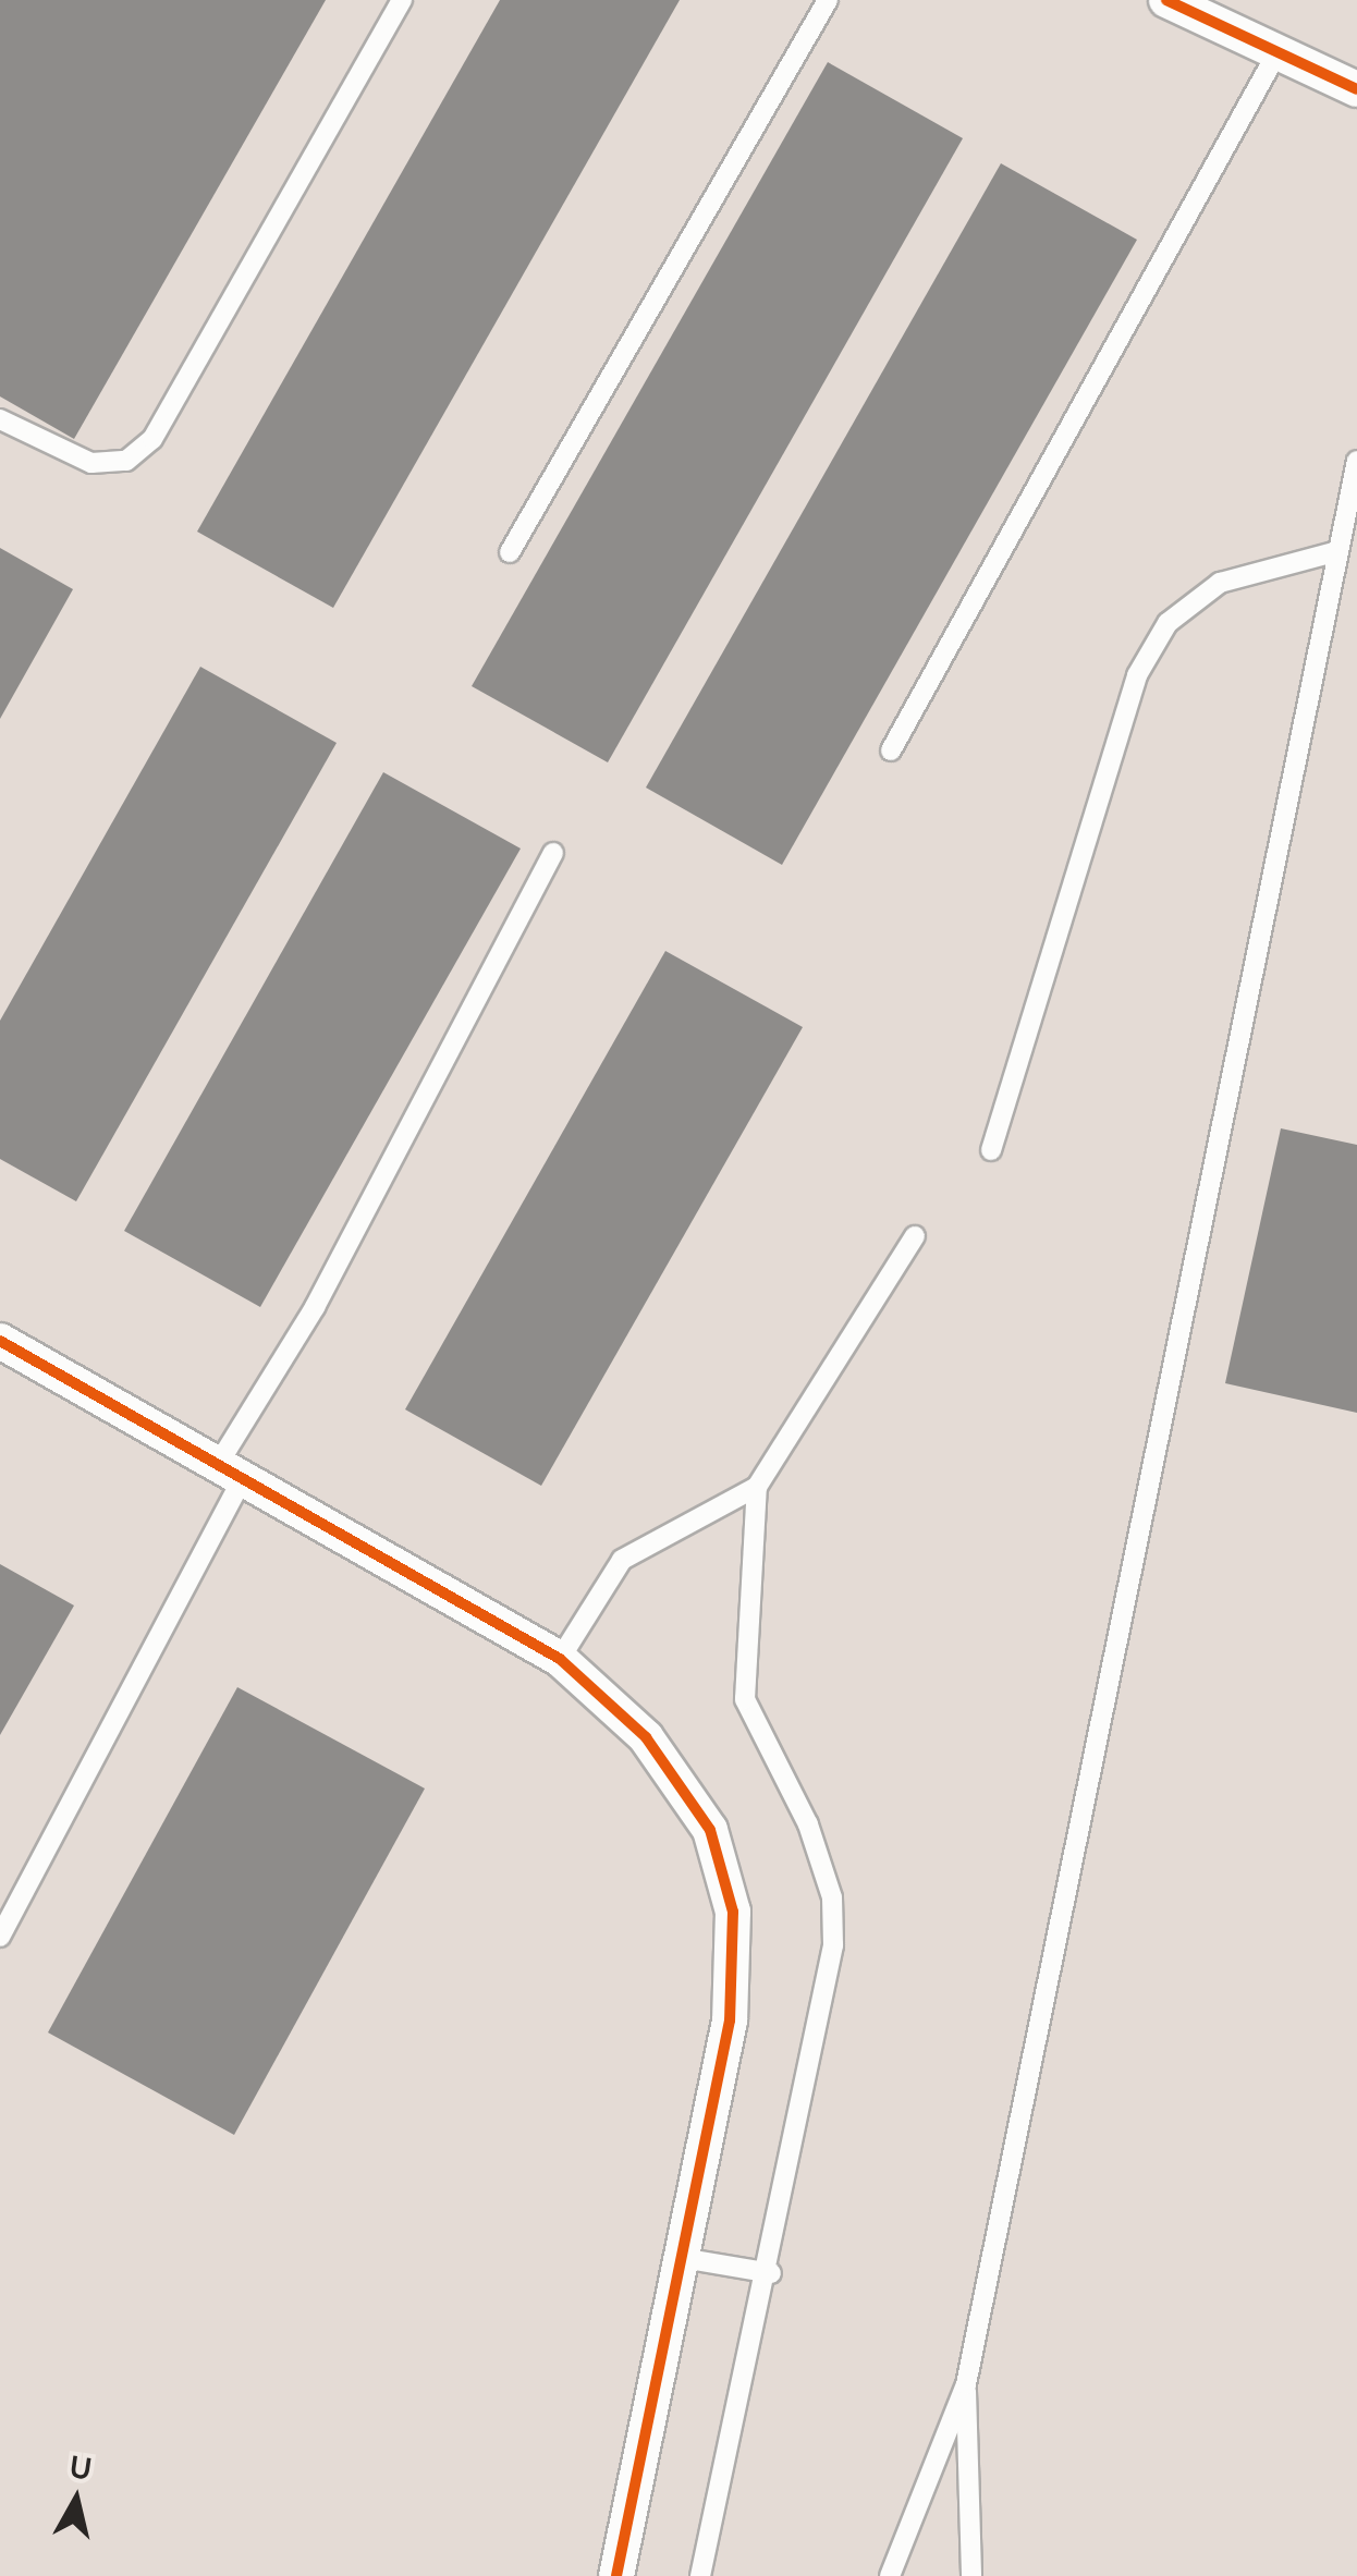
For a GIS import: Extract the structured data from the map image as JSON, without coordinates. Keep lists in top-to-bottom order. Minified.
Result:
{"north":"top"}
